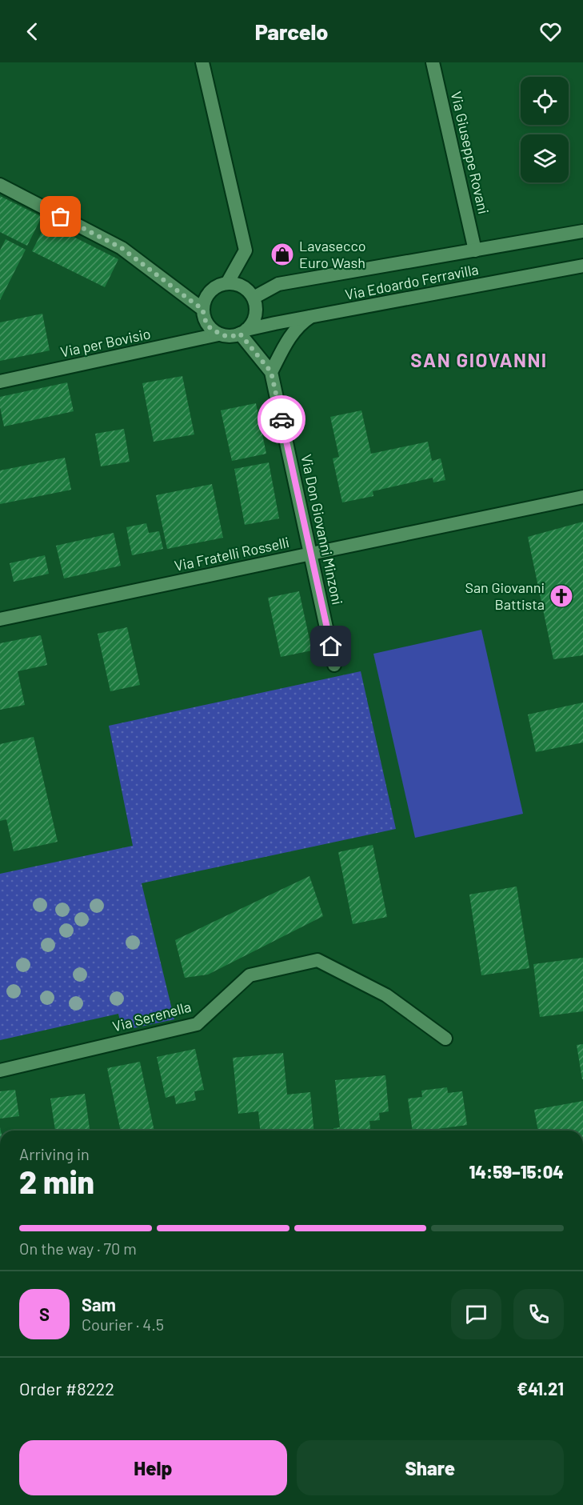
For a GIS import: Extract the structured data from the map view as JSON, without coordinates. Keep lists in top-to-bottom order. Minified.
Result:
{"streets":{"street":["Via Giuseppe Rovani","Via Edoardo Ferravilla","Via per Bovisio","Via Don Giovanni Minzoni","Via Fratelli Rosselli","Via Serenella"]},"crossings":[["Via Giuseppe Rovani","Via Edoardo Ferravilla"],["Via Edoardo Ferravilla","Via per Bovisio"],["Via Edoardo Ferravilla","Via Don Giovanni Minzoni"],["Via per Bovisio","Via Don Giovanni Minzoni"],["Via Don Giovanni Minzoni","Via Fratelli Rosselli"]],"districts":["SAN GIOVANNI"],"places":{"shop":["Lavasecco Euro Wash"],"church":["San Giovanni Battista"]},"page":{"header":"Parcelo","heading":["2 min","Arriving in","14:59–15:04"],"panel":["Sam","Courier · 4.5","Order #8222","€41.21"],"bar":"On the way · 70 m","round":"S","buttons":["Help","Share"]}}
